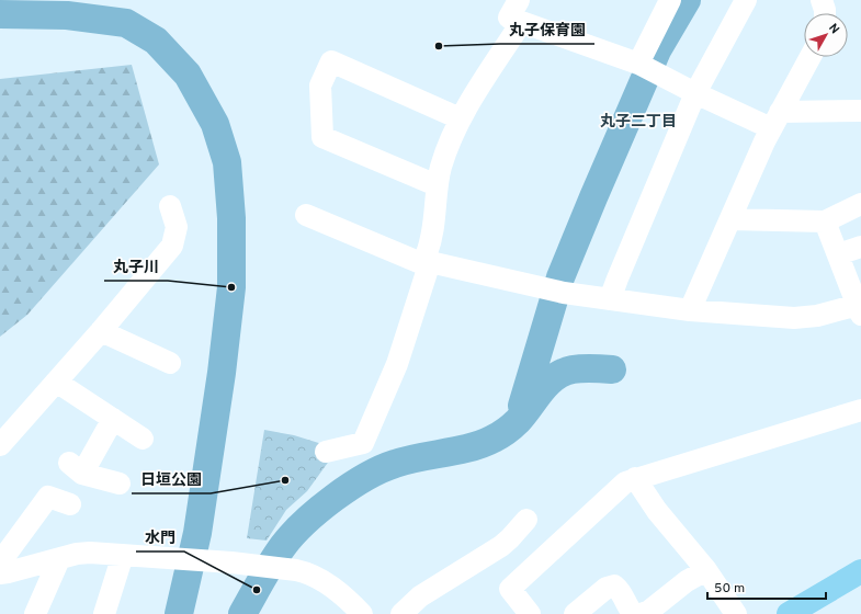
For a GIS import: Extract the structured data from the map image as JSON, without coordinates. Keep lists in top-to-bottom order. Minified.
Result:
{"districts":["丸子二丁目"],"places":["丸子保育園","丸子川","日垣公園","水門"],"scale_bar":"50 m","north":"top right"}
